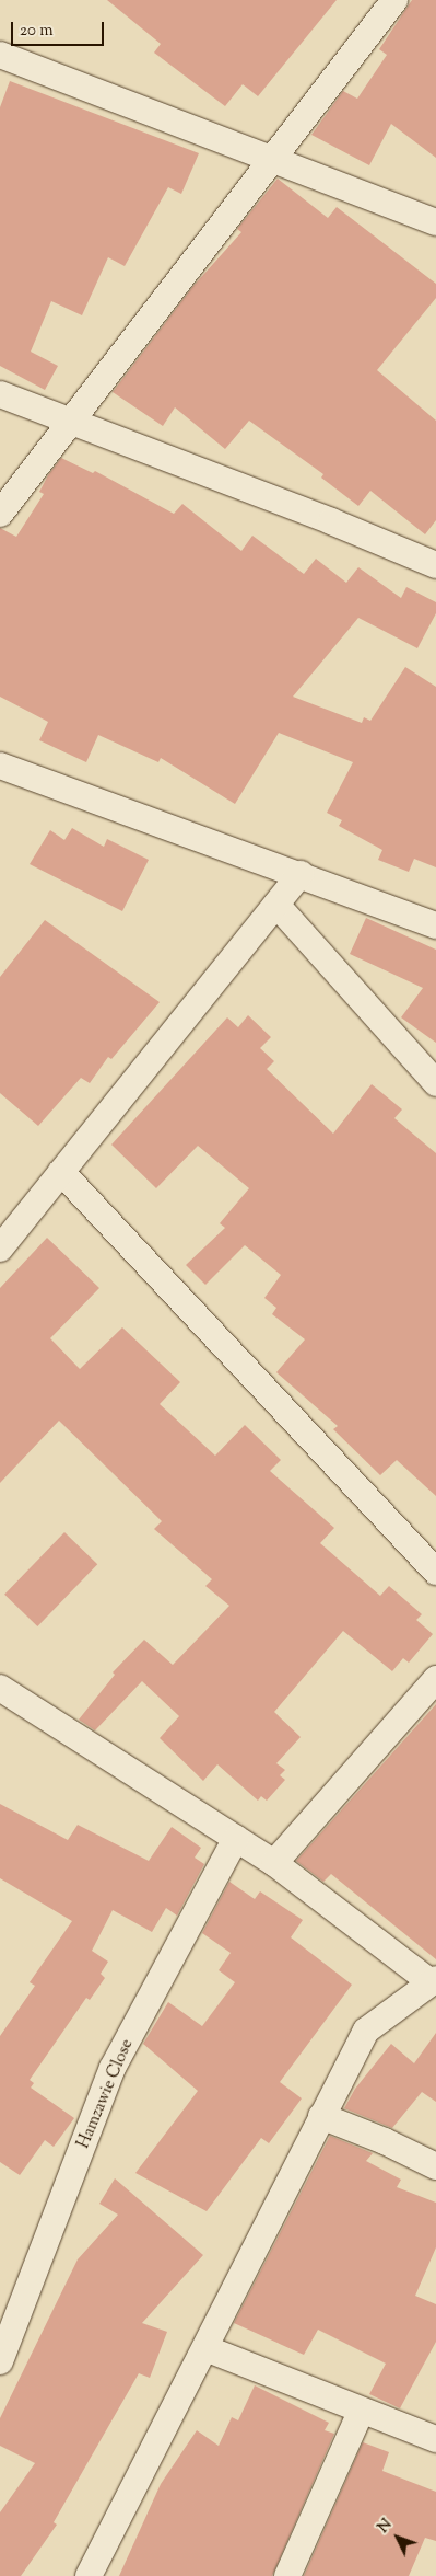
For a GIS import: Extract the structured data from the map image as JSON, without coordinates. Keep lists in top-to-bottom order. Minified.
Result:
{"streets":{"street":["Hamzawie Close"]},"scale_bar":"20 m","north":"top left"}
